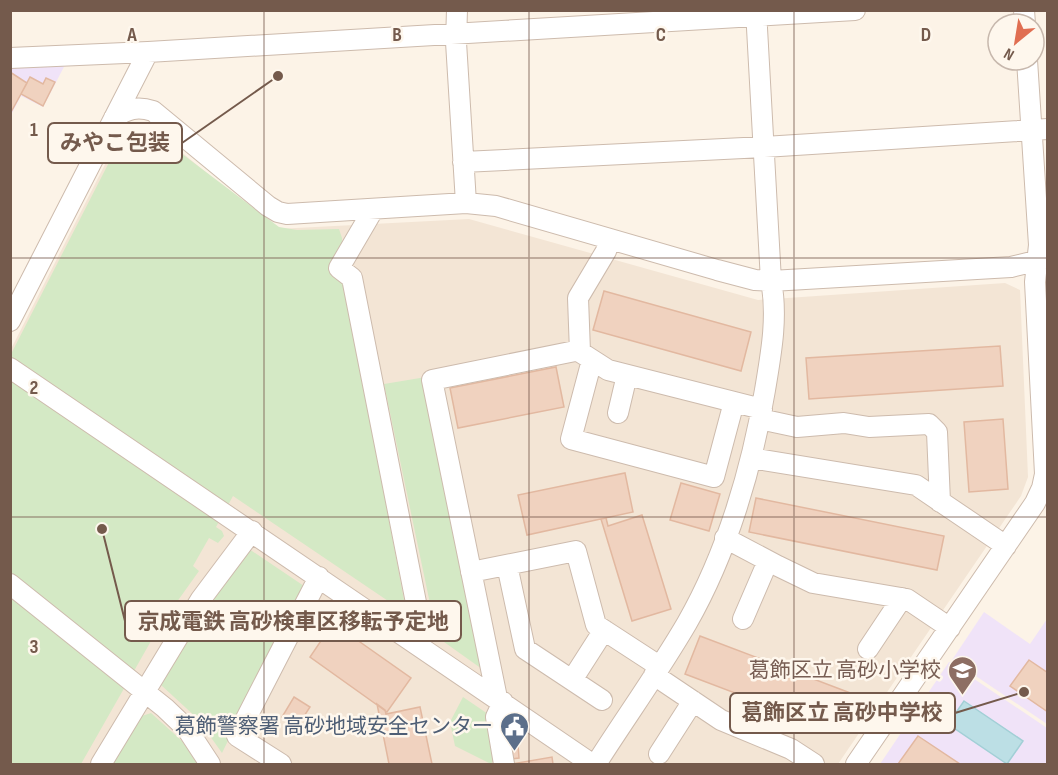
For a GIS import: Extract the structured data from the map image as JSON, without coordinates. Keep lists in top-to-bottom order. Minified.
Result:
{"places":{"other":["みやこ包装","京成電鉄 高砂検車区移転予定地","葛飾区立 高砂中学校"],"school or university":["葛飾区立 高砂小学校"],"public building":["葛飾警察署 高砂地域安全センター"]},"north":"bottom left","grid":{"columns":["A","B","C","D"],"rows":["1","2","3"]}}
